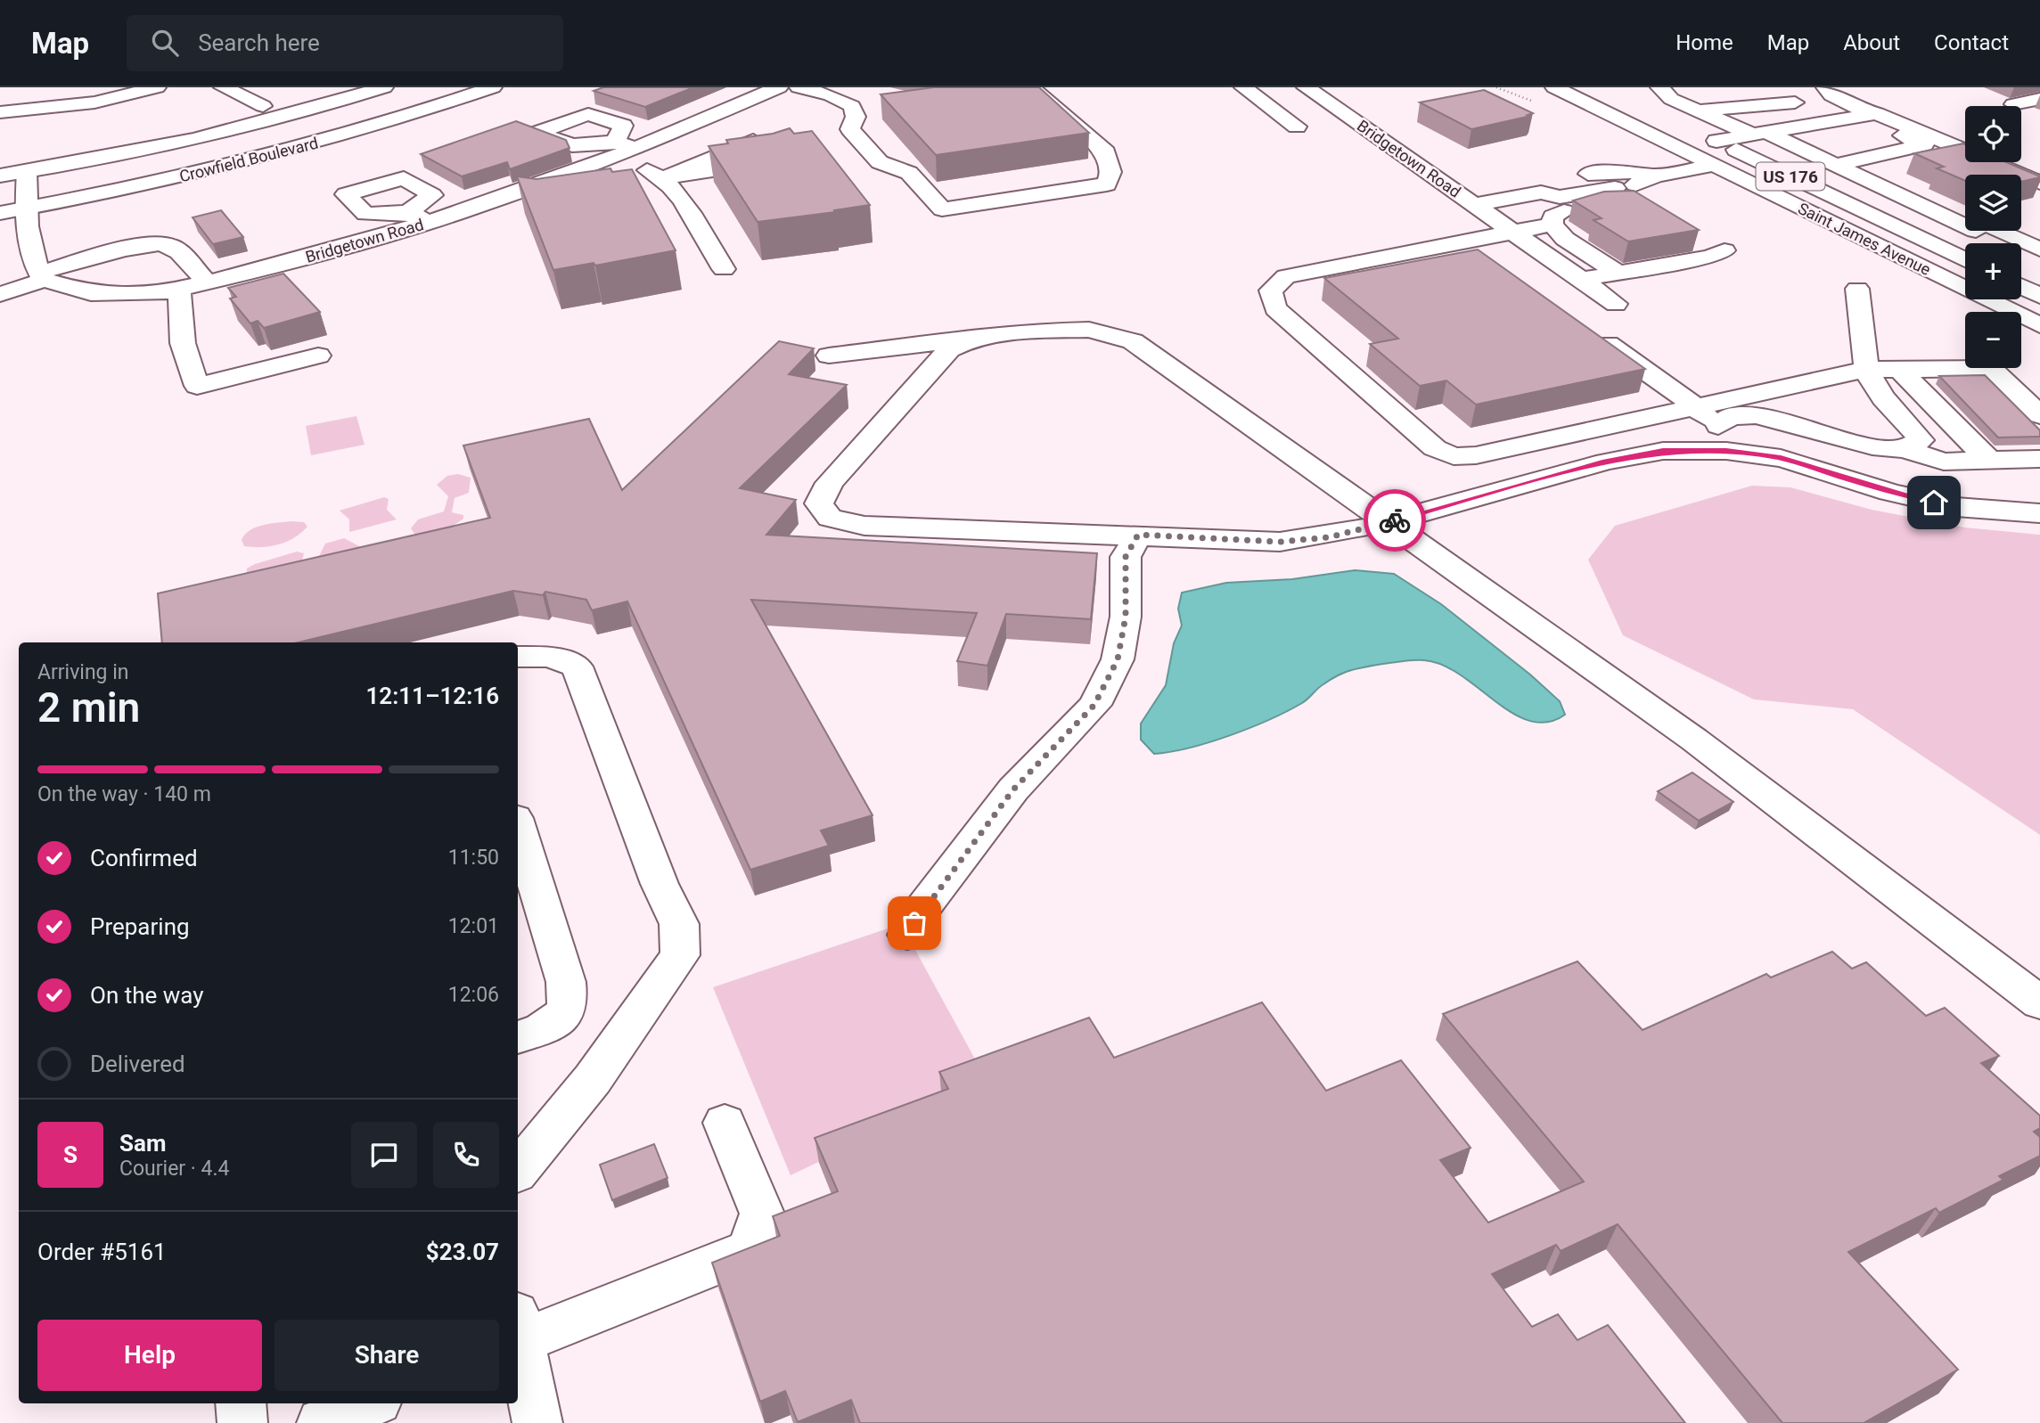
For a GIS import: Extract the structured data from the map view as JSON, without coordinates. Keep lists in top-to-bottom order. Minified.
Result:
{"streets":{"street":["Bridgetown Road","Crowfield Boulevard","US 176","Saint James Avenue"]},"page":{"header":"Map","search":"Search here","nav":["Home","Map","About","Contact"],"map_buttons":["+","−"],"heading":["2 min","Arriving in","12:11–12:16"],"panel":["Sam","Courier · 4.4","Order #5161","$23.07"],"bar":"On the way · 140 m","list":[["Confirmed","11:50"],["Preparing","12:01"],["On the way","12:06"],"Delivered"],"round":"S","buttons":["Help","Share"]}}
